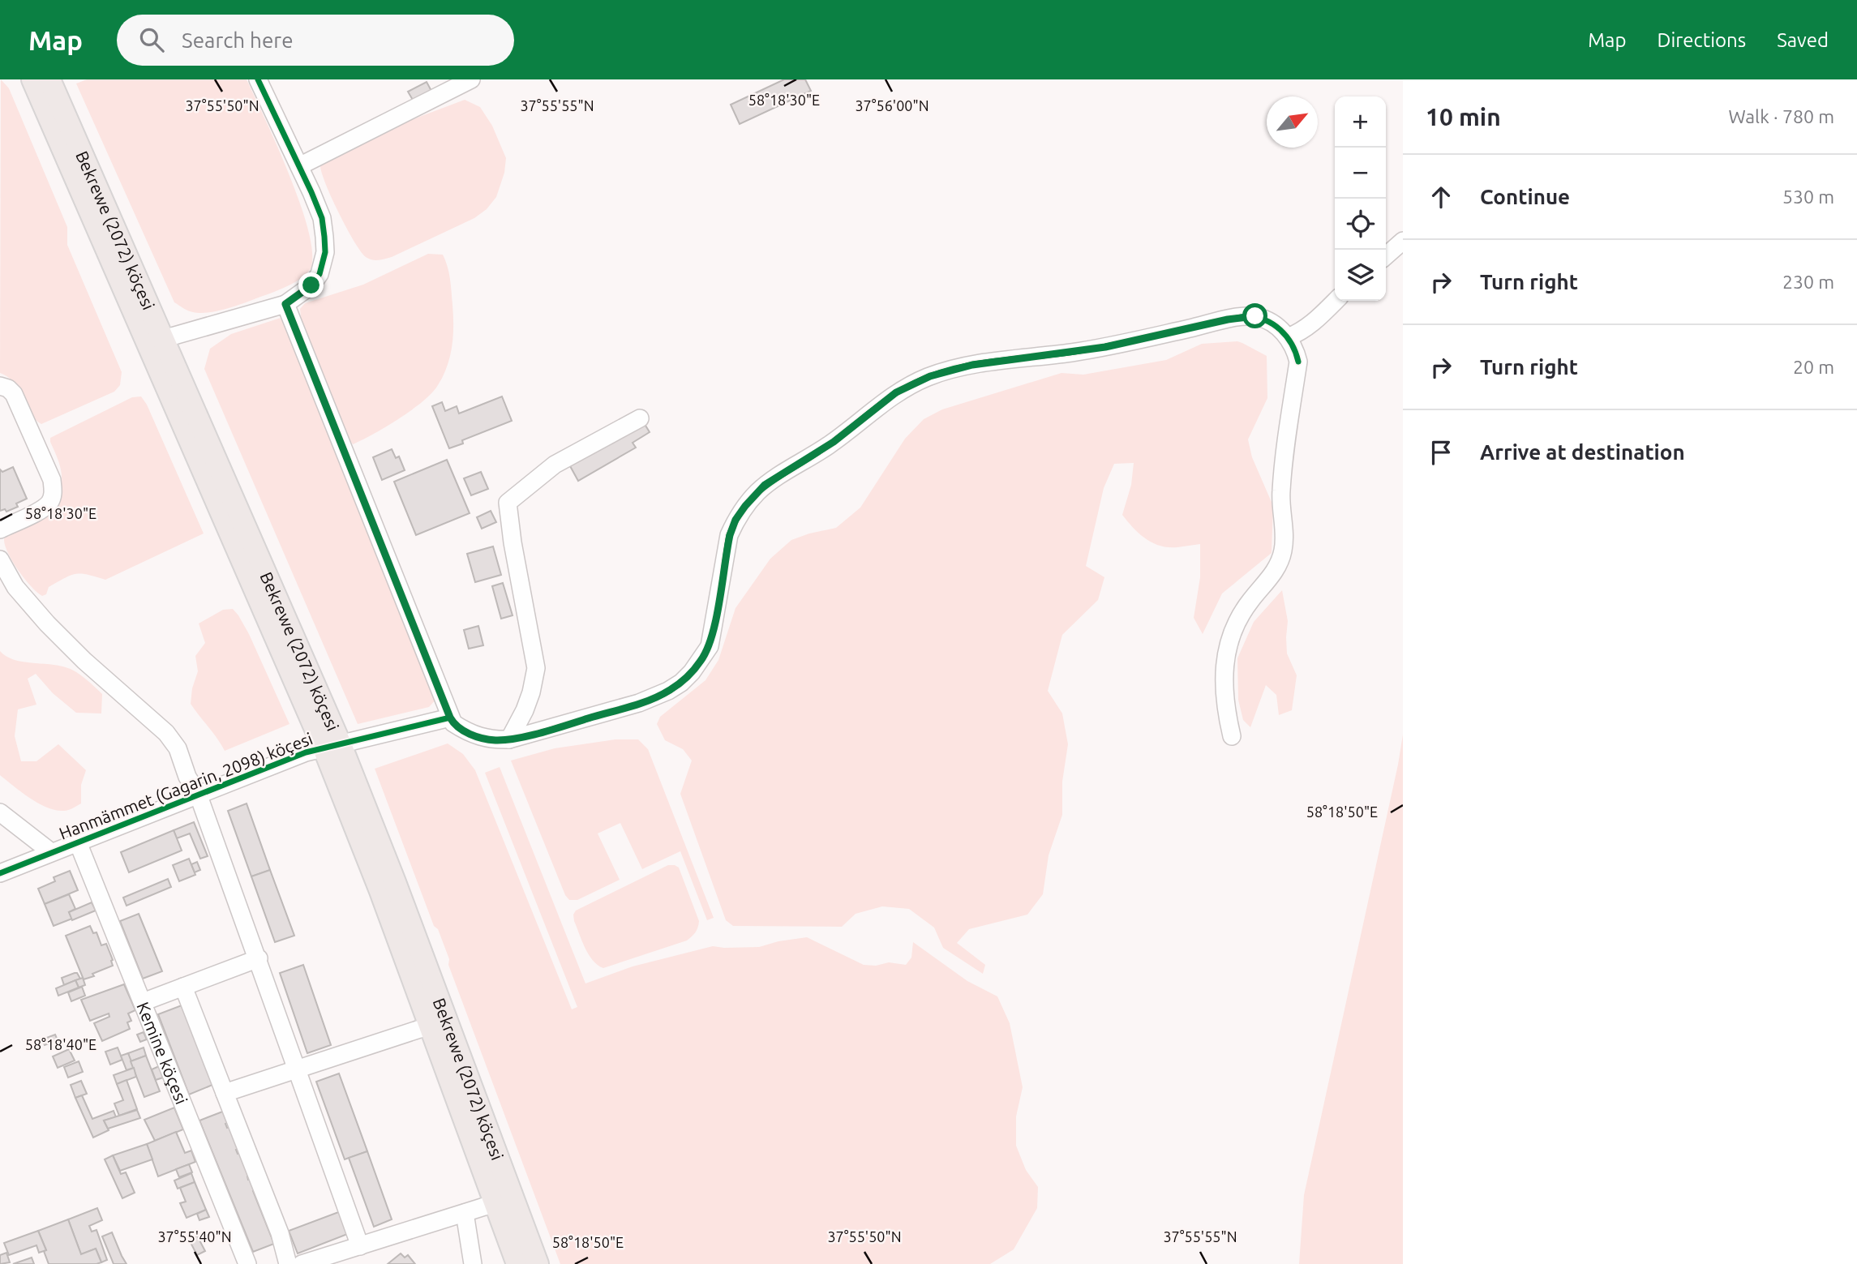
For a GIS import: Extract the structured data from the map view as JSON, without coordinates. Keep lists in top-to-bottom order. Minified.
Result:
{"streets":{"main road":["Bekrewe (2072) köçesi"],"street":["Hanmämmet (Gagarin, 2098) köçesi","Kemine köçesi"]},"crossings":[["Bekrewe (2072) köçesi","Hanmämmet (Gagarin, 2098) köçesi"],["Hanmämmet (Gagarin, 2098) köçesi","Kemine köçesi"]],"north":"top right","page":{"header":"Map","search":"Search here","nav":["Map","Directions","Saved"],"heading":["10 min","Walk · 780 m"],"map_buttons":["+","−"],"list":[["Continue","530 m"],["Turn right","230 m"],["Turn right","20 m"],"Arrive at destination"]},"coordinates":["58°18'30\"E","37°55'50\"N","37°55'55\"N","37°56'00\"N","58°18'50\"E","58°18'40\"E","37°55'40\"N"]}
